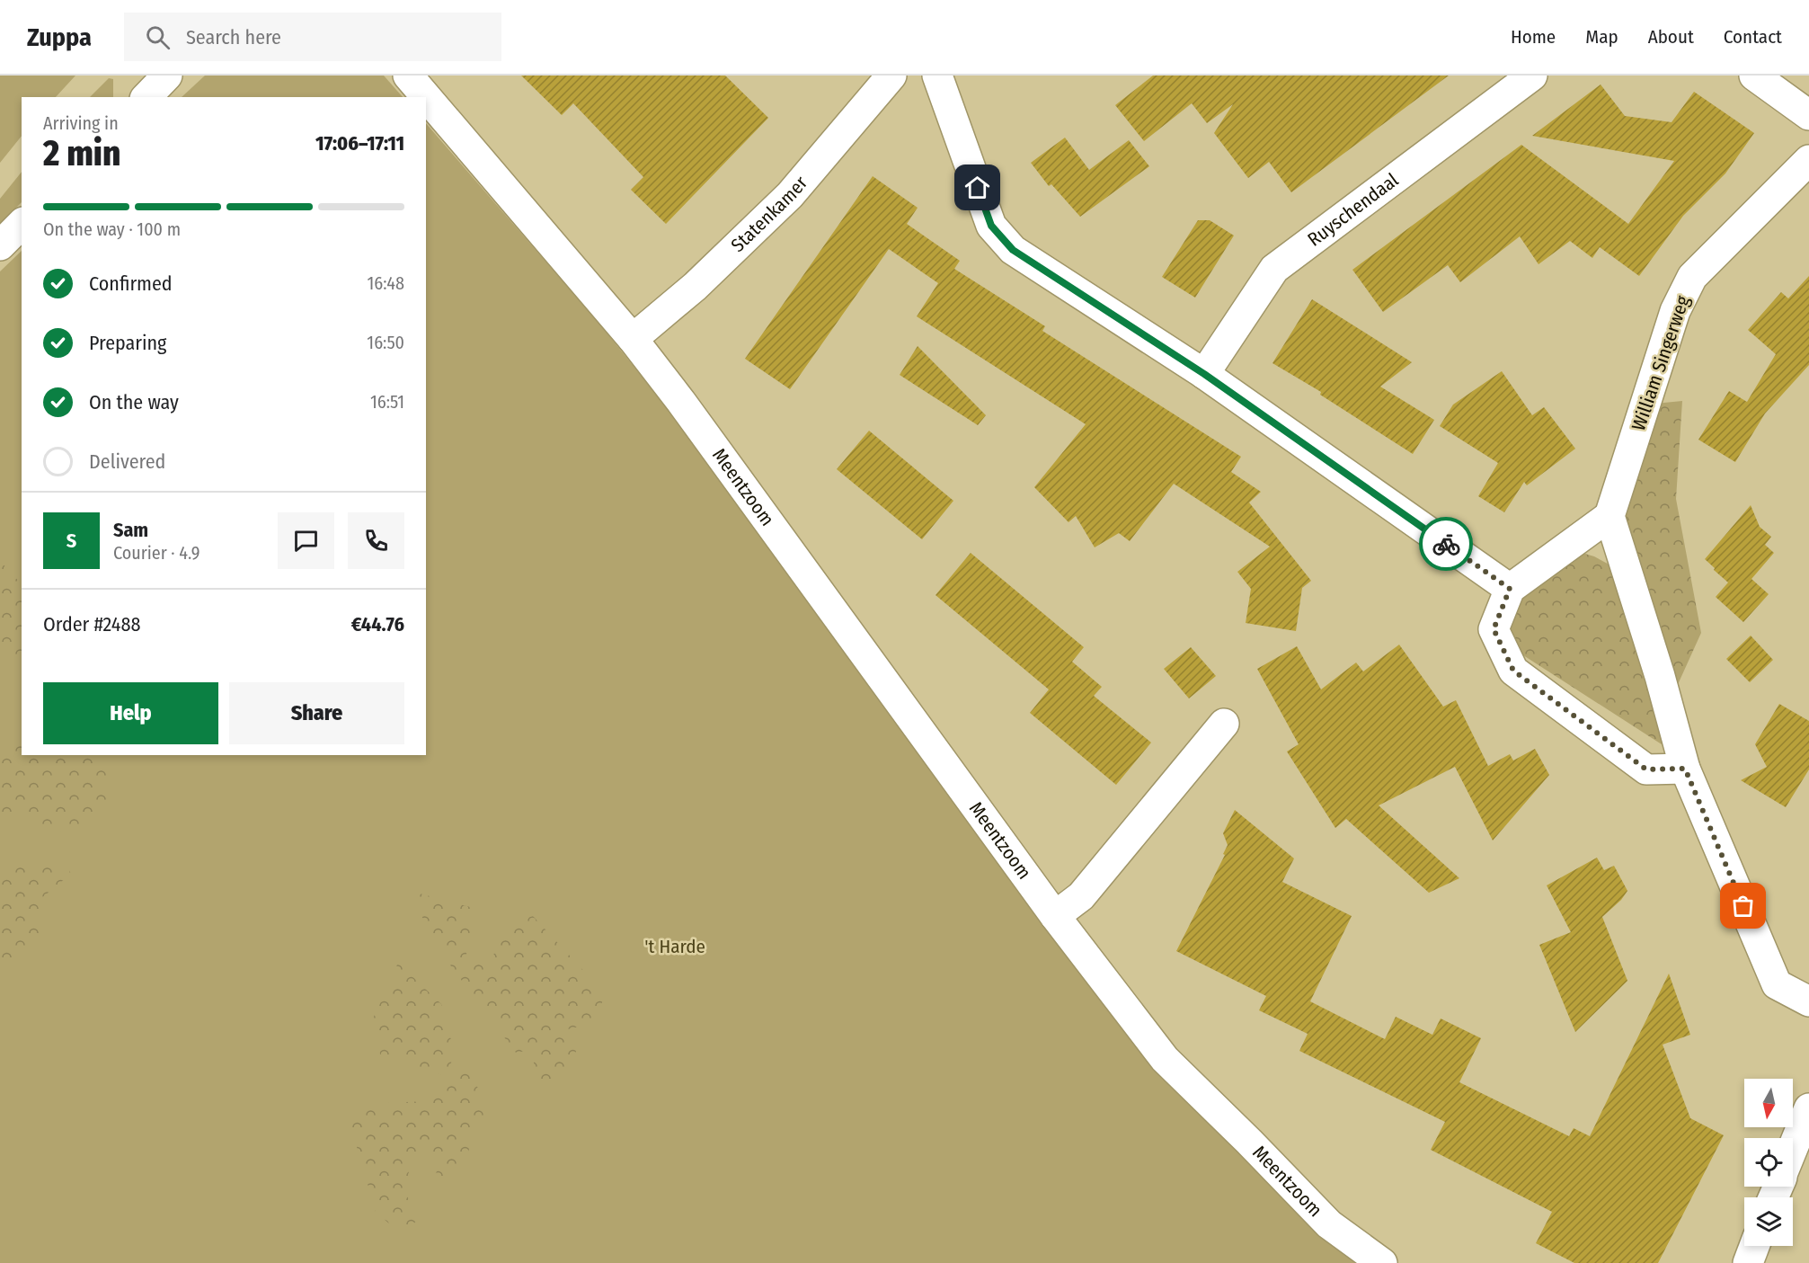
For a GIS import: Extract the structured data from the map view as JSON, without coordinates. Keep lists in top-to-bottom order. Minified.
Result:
{"streets":{"street":["Ruyschendaal","Statenkamer","William Singerweg","Meentzoom"]},"crossings":[["Statenkamer","Meentzoom"]],"parks":["'t Harde"],"north":"bottom","page":{"header":"Zuppa","search":"Search here","nav":["Home","Map","About","Contact"],"heading":["2 min","Arriving in","17:06–17:11"],"panel":["Sam","Courier · 4.9","Order #2488","€44.76"],"bar":"On the way · 100 m","list":[["Confirmed","16:48"],["Preparing","16:50"],["On the way","16:51"],"Delivered"],"round":"S","buttons":["Help","Share"]}}
